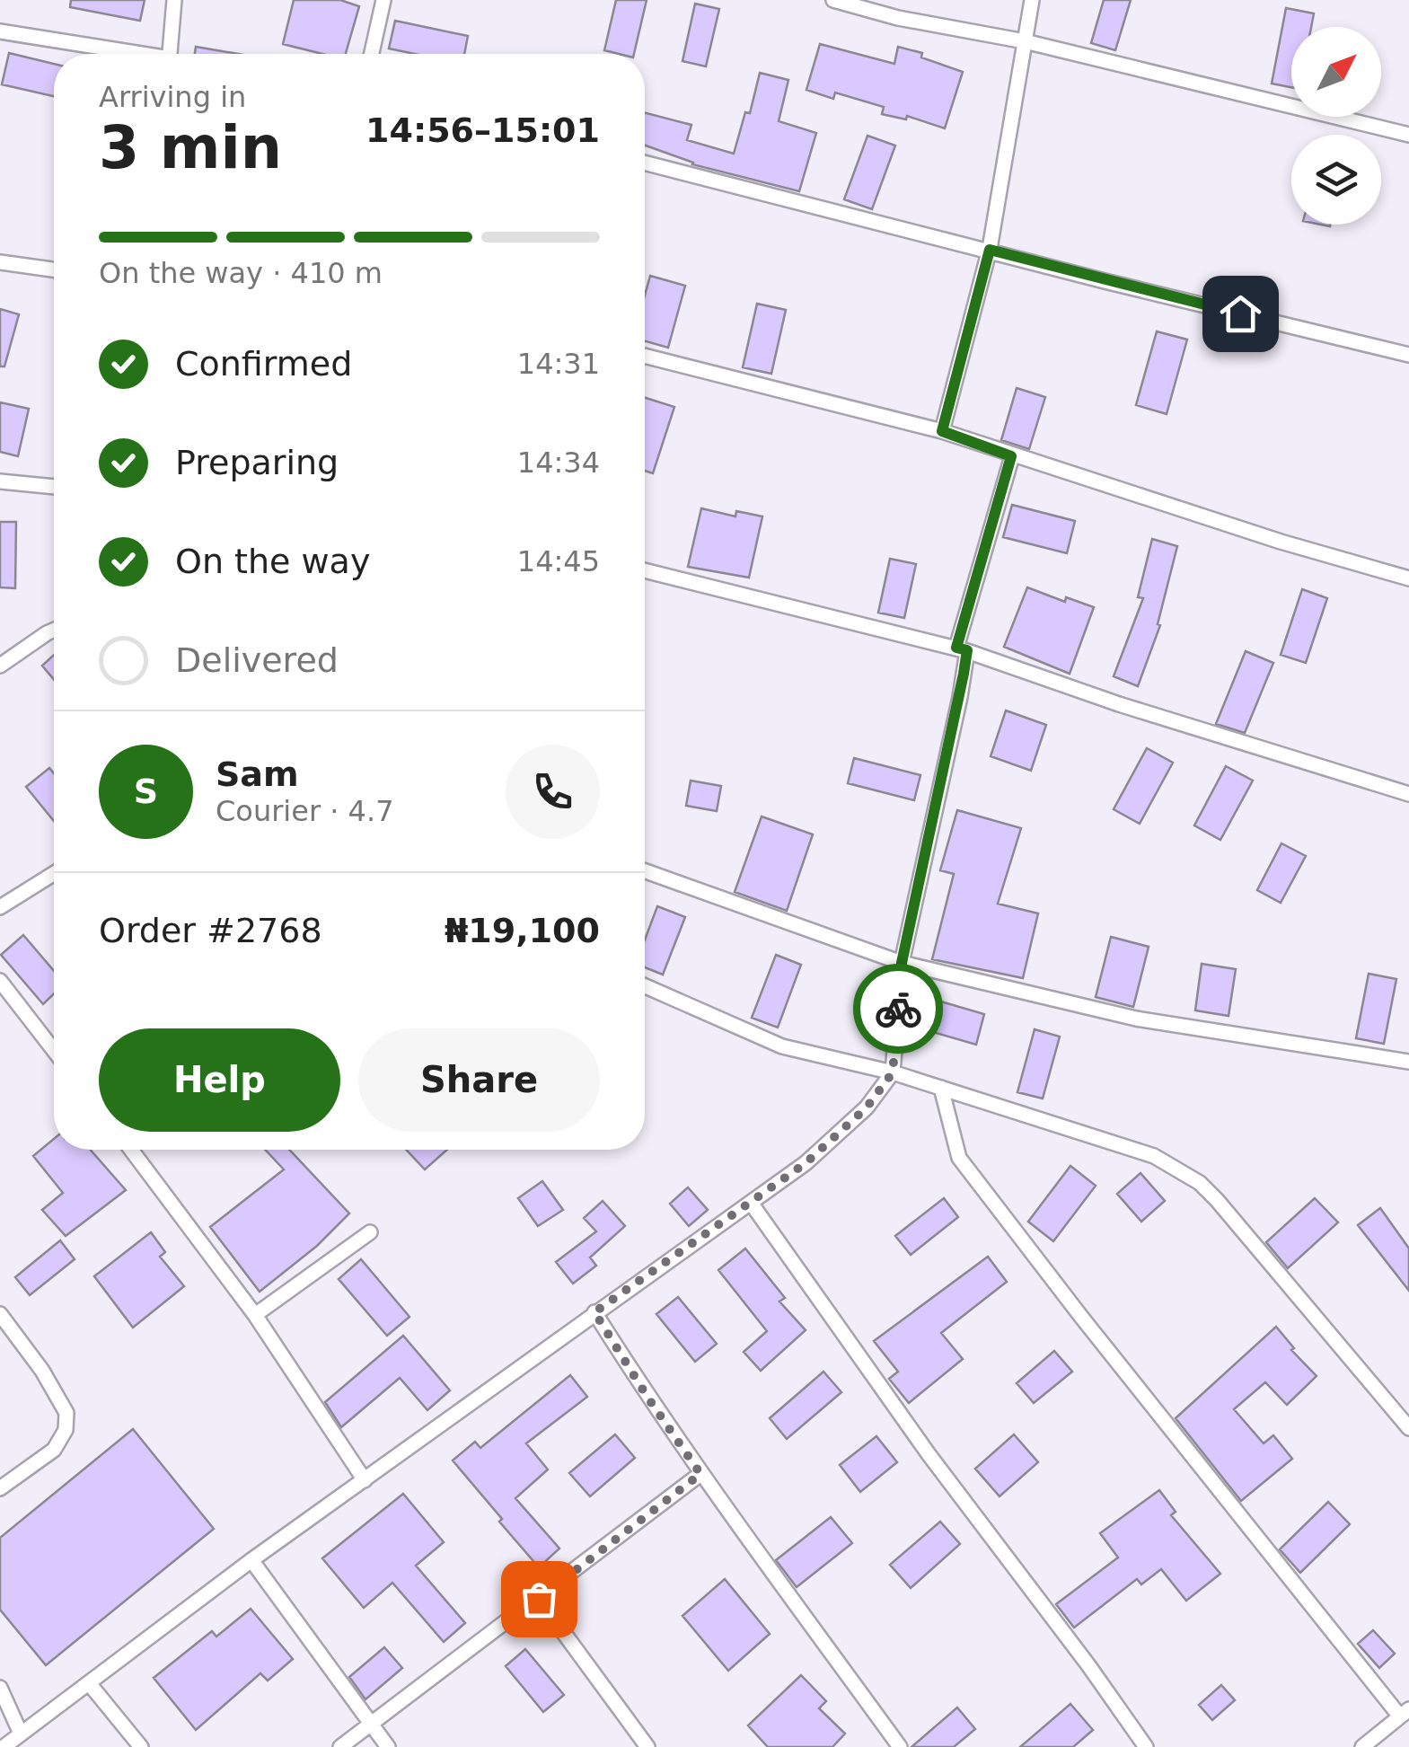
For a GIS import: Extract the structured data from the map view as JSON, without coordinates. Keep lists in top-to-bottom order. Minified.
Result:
{"north":"top right","page":{"heading":["3 min","Arriving in","14:56–15:01"],"panel":["Sam","Courier · 4.7","Order #2768","₦19,100"],"bar":"On the way · 410 m","list":[["Confirmed","14:31"],["Preparing","14:34"],["On the way","14:45"],"Delivered"],"round":"S","buttons":["Help","Share"]}}
